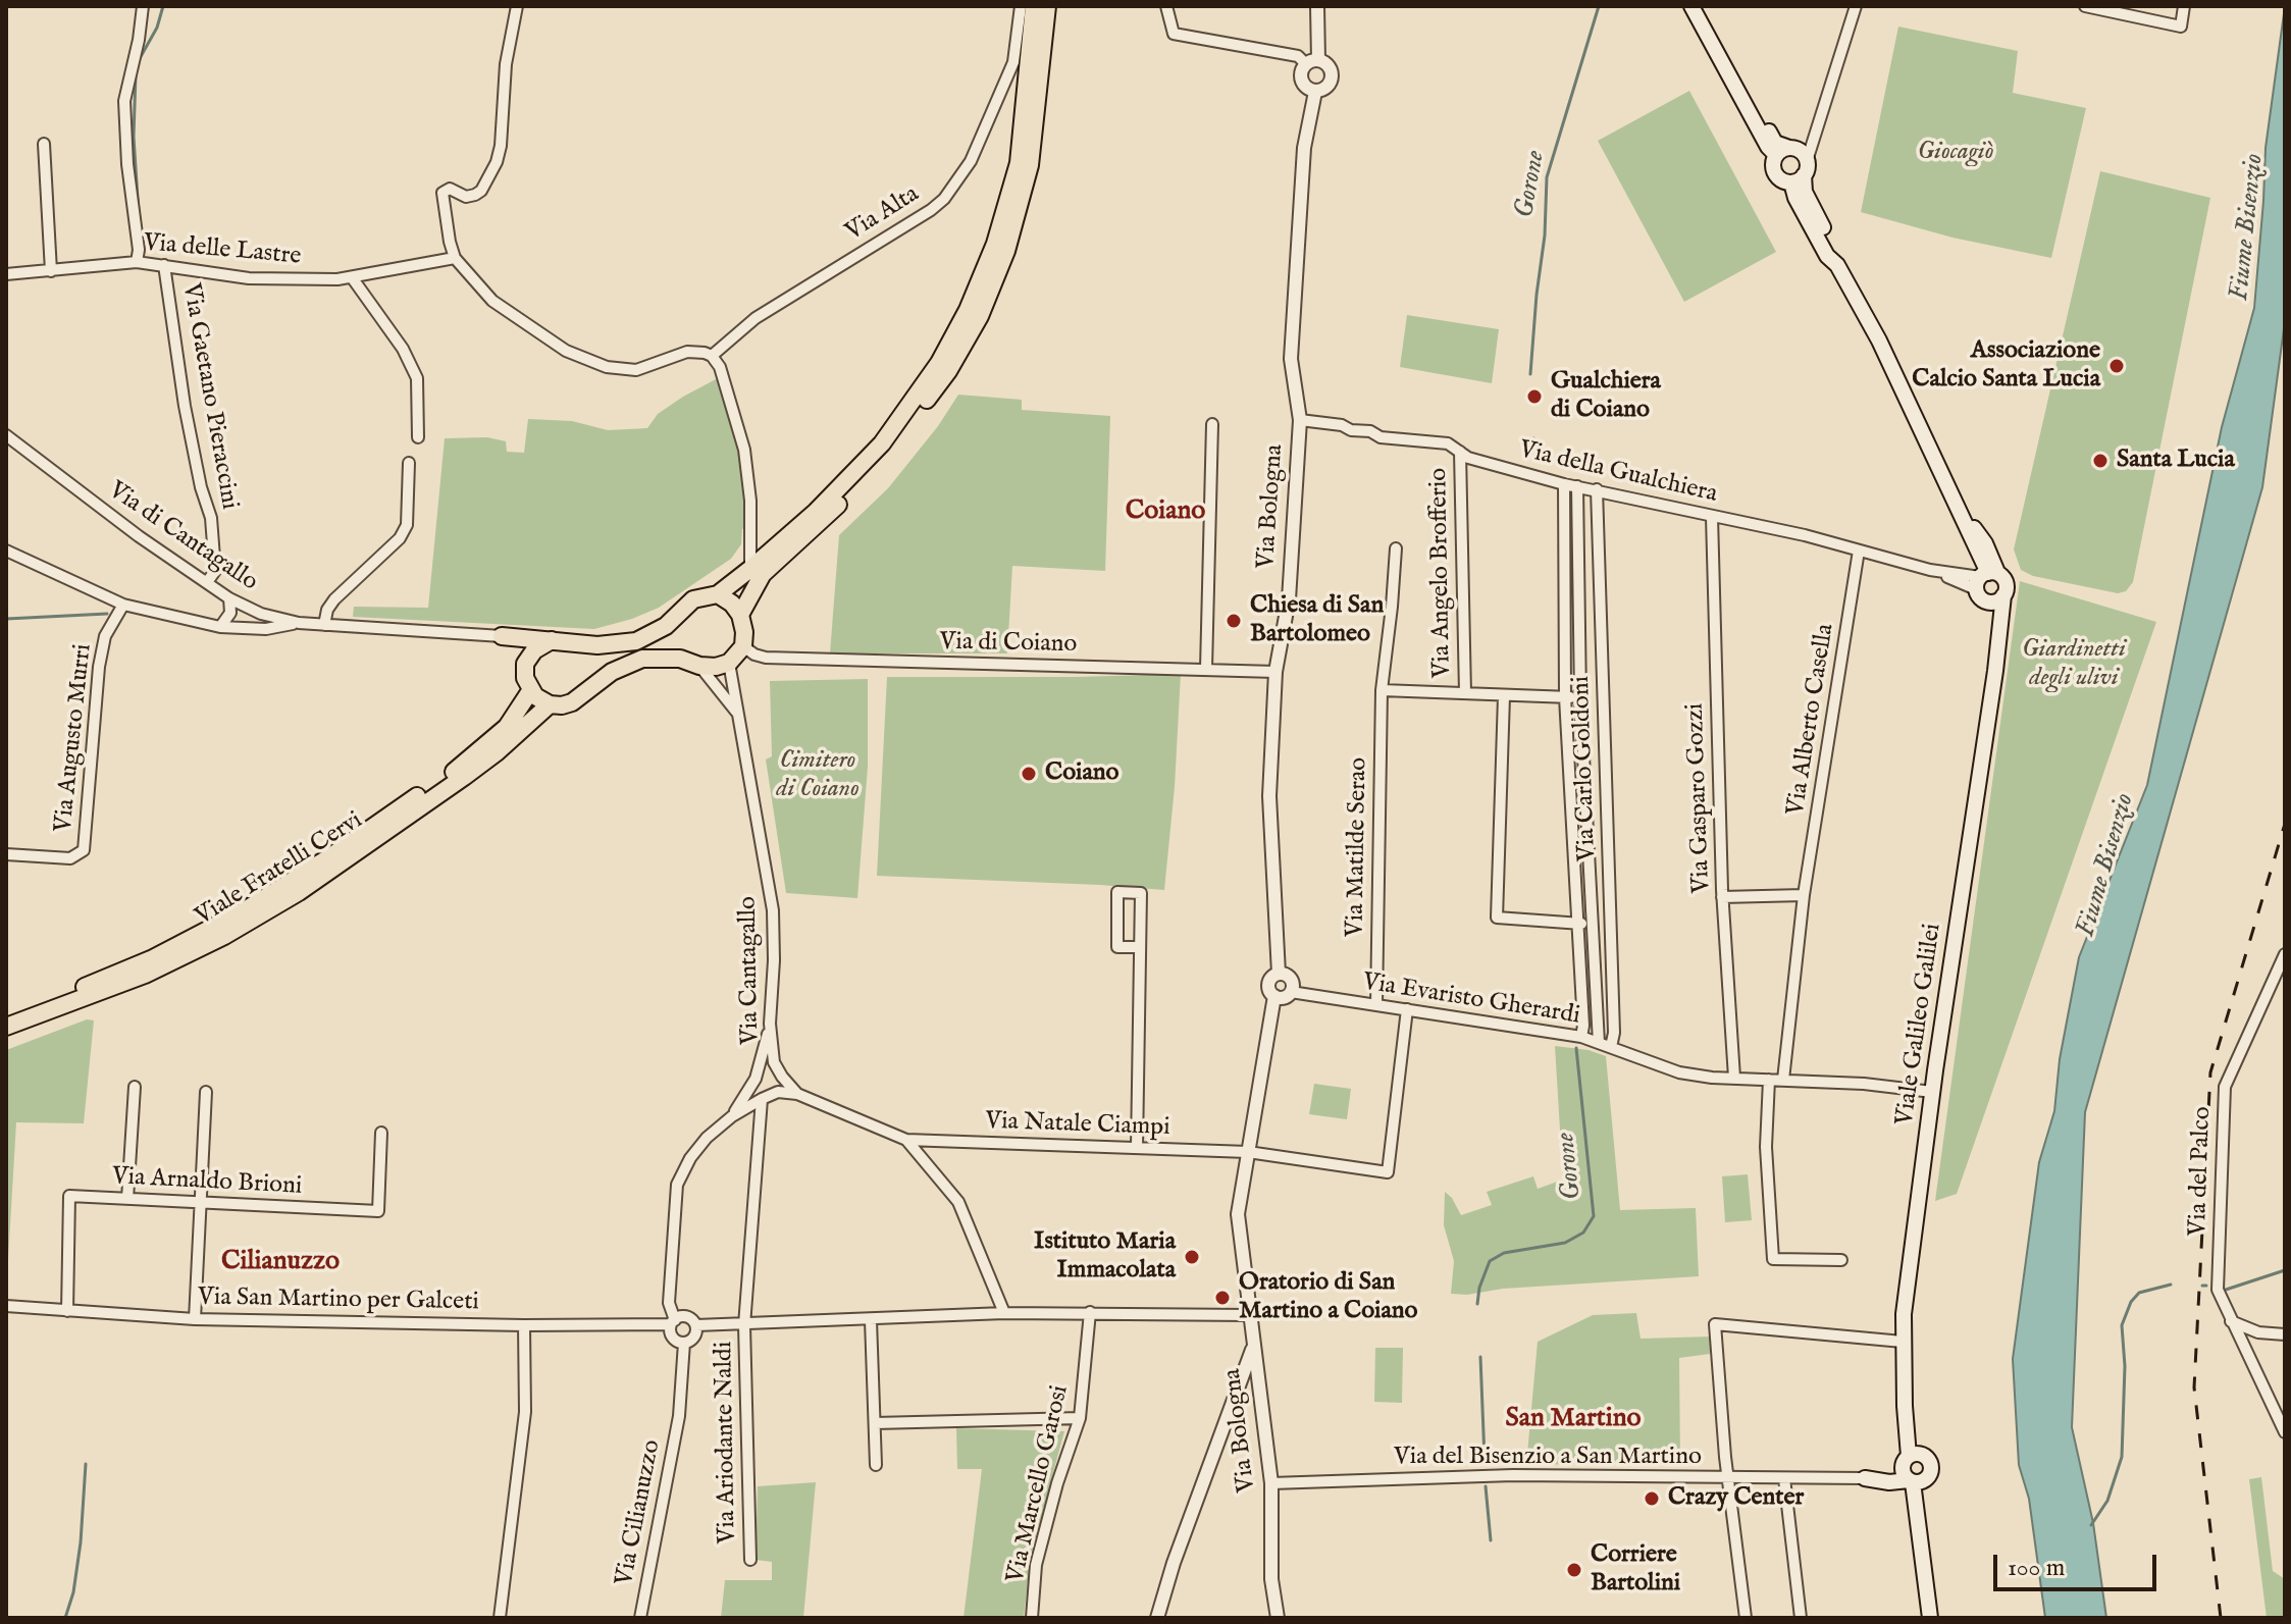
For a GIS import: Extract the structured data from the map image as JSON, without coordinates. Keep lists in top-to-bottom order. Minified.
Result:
{"streets":{"main road":["Viale Fratelli Cervi","Viale Galileo Galilei"],"street":["Via Alta","Via delle Lastre","Via Gaetano Pieraccini","Via della Gualchiera","Via Bologna","Via di Cantagallo","Via Angelo Brofferio","Via di Coiano","Via Alberto Casella","Via Augusto Murri","Via Carlo Goldoni","Via Gasparo Gozzi","Via Matilde Serao","Via Cantagallo","Via Evaristo Gherardi","Via Natale Ciampi","Via del Palco","Via Arnaldo Brioni","Via San Martino per Galceti","Via Ariodante Naldi","Via del Bisenzio a San Martino","Via Marcello Garosi","Via Cilianuzzo"]},"crossings":[["Via delle Lastre","Via Gaetano Pieraccini"],["Via Gaetano Pieraccini","Via di Cantagallo"],["Via della Gualchiera","Via Bologna"],["Via della Gualchiera","Via Angelo Brofferio"],["Via della Gualchiera","Via Alberto Casella"],["Via della Gualchiera","Via Carlo Goldoni"],["Via della Gualchiera","Via Gasparo Gozzi"],["Via della Gualchiera","Viale Galileo Galilei"],["Via Bologna","Via di Coiano"],["Via Bologna","Via Evaristo Gherardi"],["Via Bologna","Via Natale Ciampi"],["Via Bologna","Via del Bisenzio a San Martino"],["Via Alberto Casella","Via Evaristo Gherardi"],["Via Carlo Goldoni","Via Evaristo Gherardi"],["Via Gasparo Gozzi","Via Evaristo Gherardi"],["Via Matilde Serao","Via Evaristo Gherardi"],["Viale Fratelli Cervi","Via Cantagallo"],["Via Cantagallo","Via Cilianuzzo"],["Via Evaristo Gherardi","Viale Galileo Galilei"],["Via Evaristo Gherardi","Via Natale Ciampi"],["Viale Galileo Galilei","Via del Bisenzio a San Martino"],["Via Arnaldo Brioni","Via San Martino per Galceti"],["Via San Martino per Galceti","Via Cilianuzzo"],["Via Ariodante Naldi","Via Cilianuzzo"]],"districts":["Coiano","Cilianuzzo","San Martino"],"water":["Gorone","Fiume Bisenzio"],"parks":["Giocagiò","Giardinetti degli ulivi","Cimitero di Coiano"],"places":["Associazione Calcio Santa Lucia","Gualchiera di Coiano","Santa Lucia","Chiesa di San Bartolomeo","Coiano","Istituto Maria Immacolata","Oratorio di San Martino a Coiano","Crazy Center","Corriere Bartolini"],"scale_bar":"100 m"}
